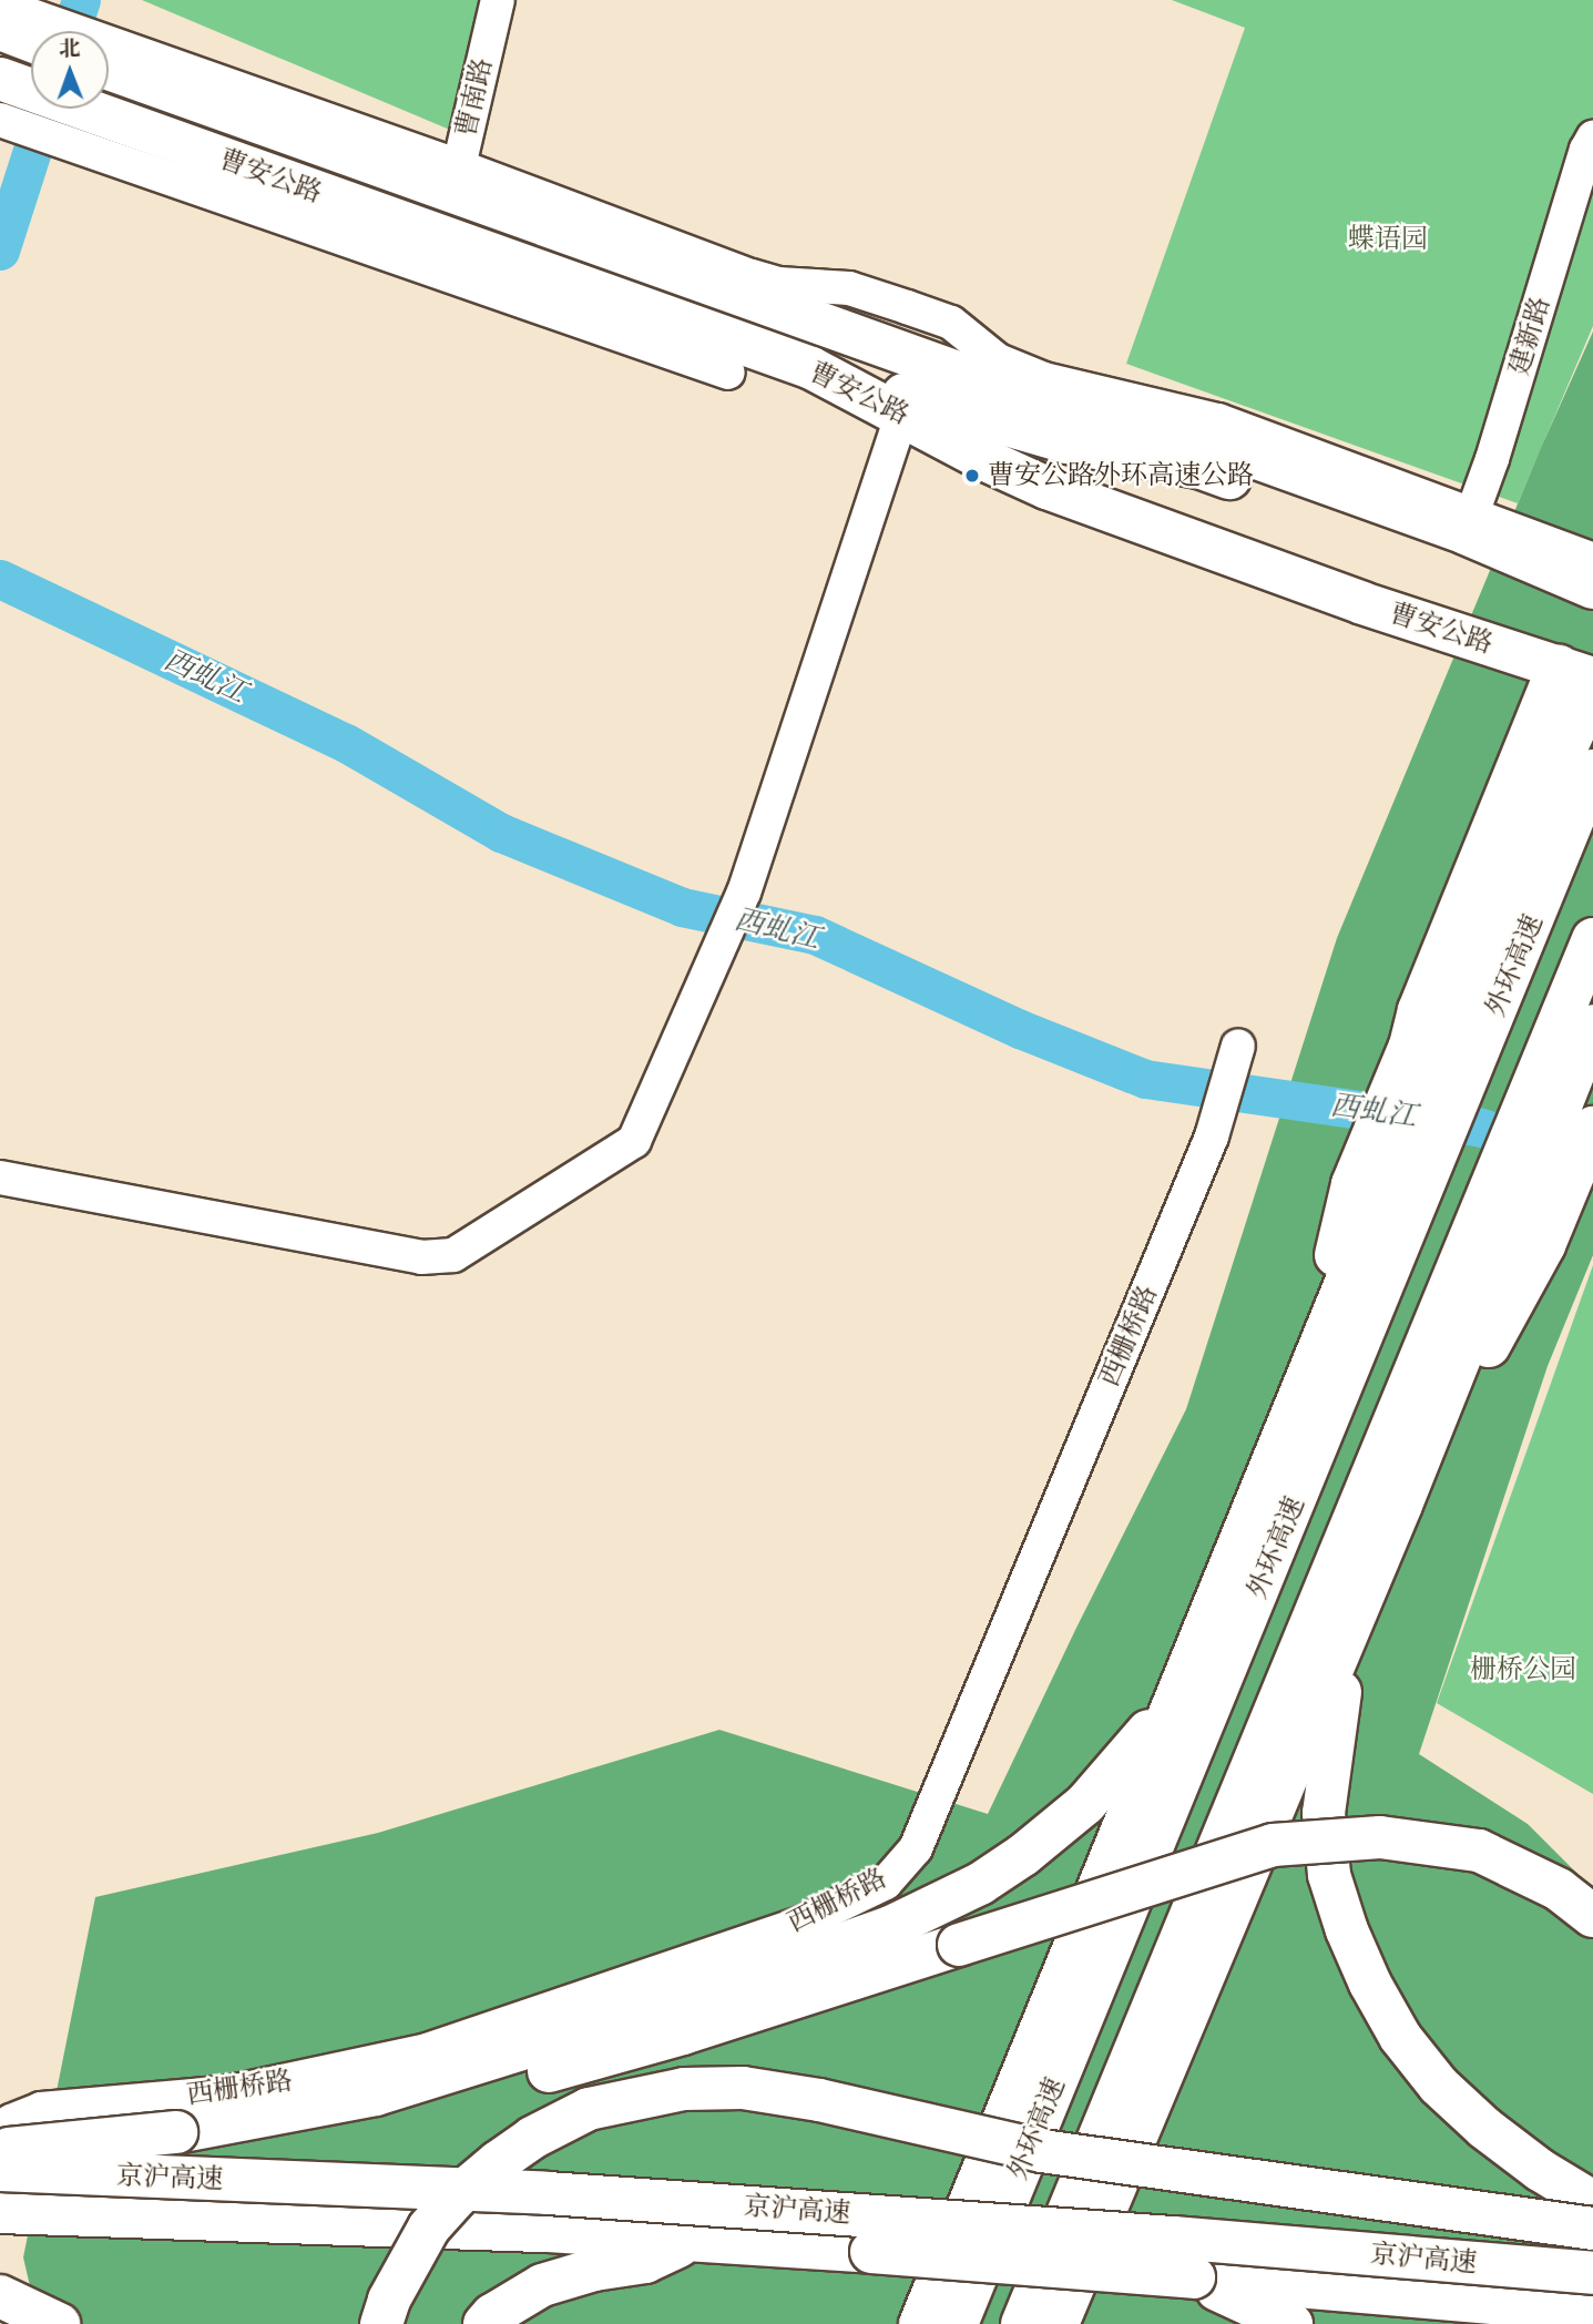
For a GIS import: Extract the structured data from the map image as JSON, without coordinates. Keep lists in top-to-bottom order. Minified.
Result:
{"streets":{"highway":["曹安公路","外环高速","京沪高速"],"street":["曹南路","建新路","西栅桥路"]},"crossings":[["曹南路","曹安公路"],["曹安公路","建新路"],["西栅桥路","京沪高速"]],"water":["西虬江"],"parks":["蝶语园","栅桥公园"],"places":["曹安公路外环高速公路"],"north":"top"}
